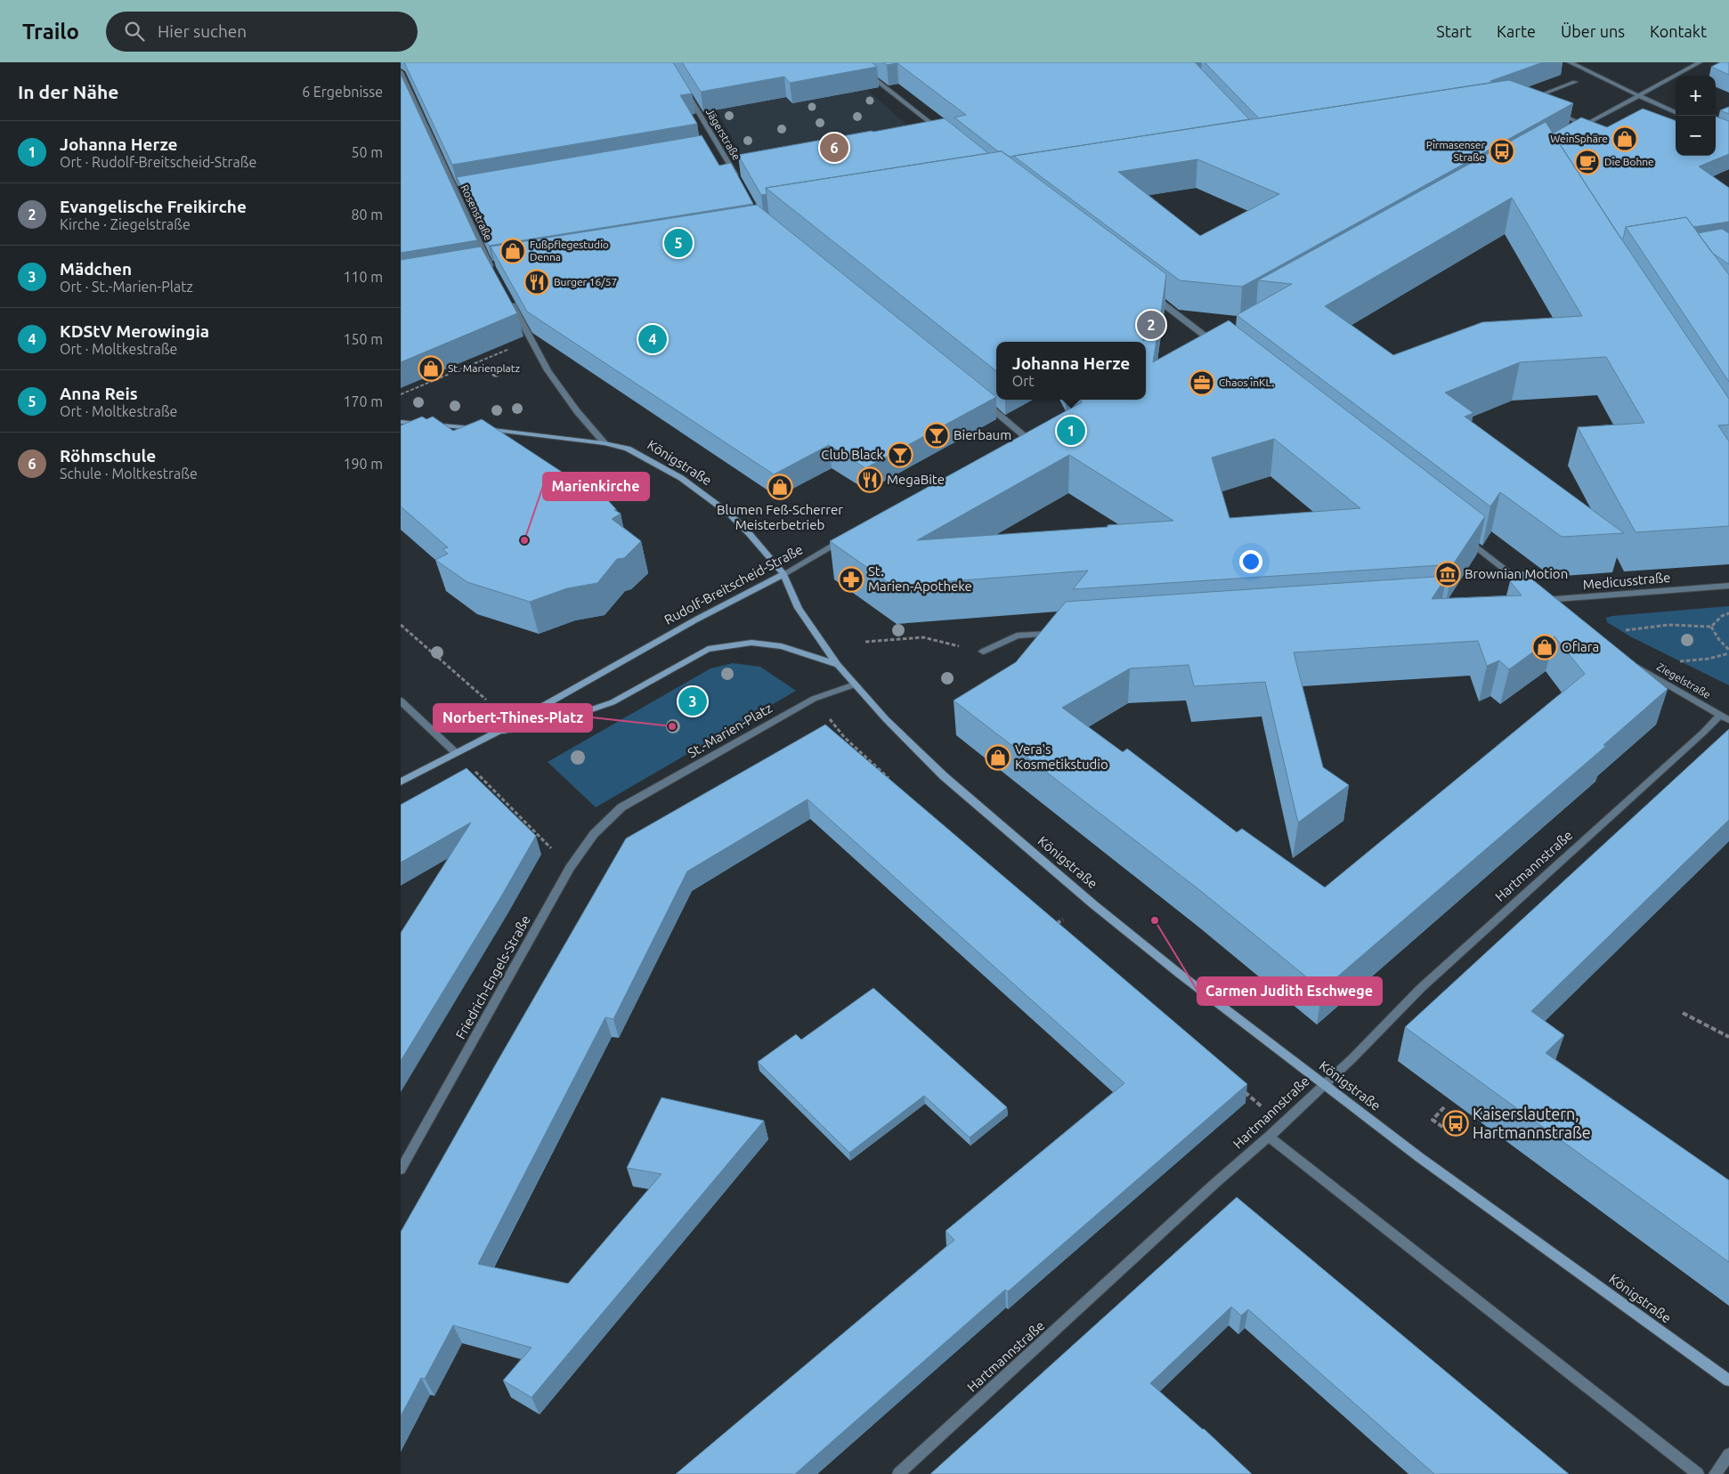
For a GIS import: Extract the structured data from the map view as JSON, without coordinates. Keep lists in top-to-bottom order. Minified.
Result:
{"streets":{"main road":["Königstraße","Rudolf-Breitscheid-Straße"],"street":["Jägerstraße","Rosenstraße","Medicusstraße","Ziegelstraße","St.-Marien-Platz","Hartmannstraße","Friedrich-Engels-Straße"]},"crossings":[["Königstraße","Rudolf-Breitscheid-Straße"],["Königstraße","St.-Marien-Platz"],["Königstraße","Hartmannstraße"],["Ziegelstraße","Hartmannstraße"],["St.-Marien-Platz","Friedrich-Engels-Straße"]],"places":{"shop":["WeinSphäre","Fußpflegestudio Denna","St. Marienplatz","Blumen Feß-Scherrer Meisterbetrieb","Ofiara","Vera's Kosmetikstudio"],"bus stop":["Pirmasenser Straße","Kaiserslautern, Hartmannstraße"],"cafe":["Die Bohne"],"restaurant":["Burger 16/57","MegaBite"],"office":["Chaos inKL."],"bar":["Bierbaum","Club Black"],"other":["Marienkirche","Norbert-Thines-Platz","Carmen Judith Eschwege"],"museum":["Brownian Motion"],"pharmacy":["St. Marien-Apotheke"]},"page":{"header":"Trailo","search":"Hier suchen","nav":["Start","Karte","Über uns","Kontakt"],"heading":["In der Nähe","6 Ergebnisse"],"map_buttons":["+","−"],"list":[{"mark":"1","name":"Johanna Herze","note":"Ort · Rudolf-Breitscheid-Straße","value":"50 m"},{"mark":"2","name":"Evangelische Freikirche","note":"Kirche · Ziegelstraße","value":"80 m"},{"mark":"3","name":"Mädchen","note":"Ort · St.-Marien-Platz","value":"110 m"},{"mark":"4","name":"KDStV Merowingia","note":"Ort · Moltkestraße","value":"150 m"},{"mark":"5","name":"Anna Reis","note":"Ort · Moltkestraße","value":"170 m"},{"mark":"6","name":"Röhmschule","note":"Schule · Moltkestraße","value":"190 m"}],"pins":["6","5","2","4","1","3"],"popup":["Johanna Herze","Ort"]}}
